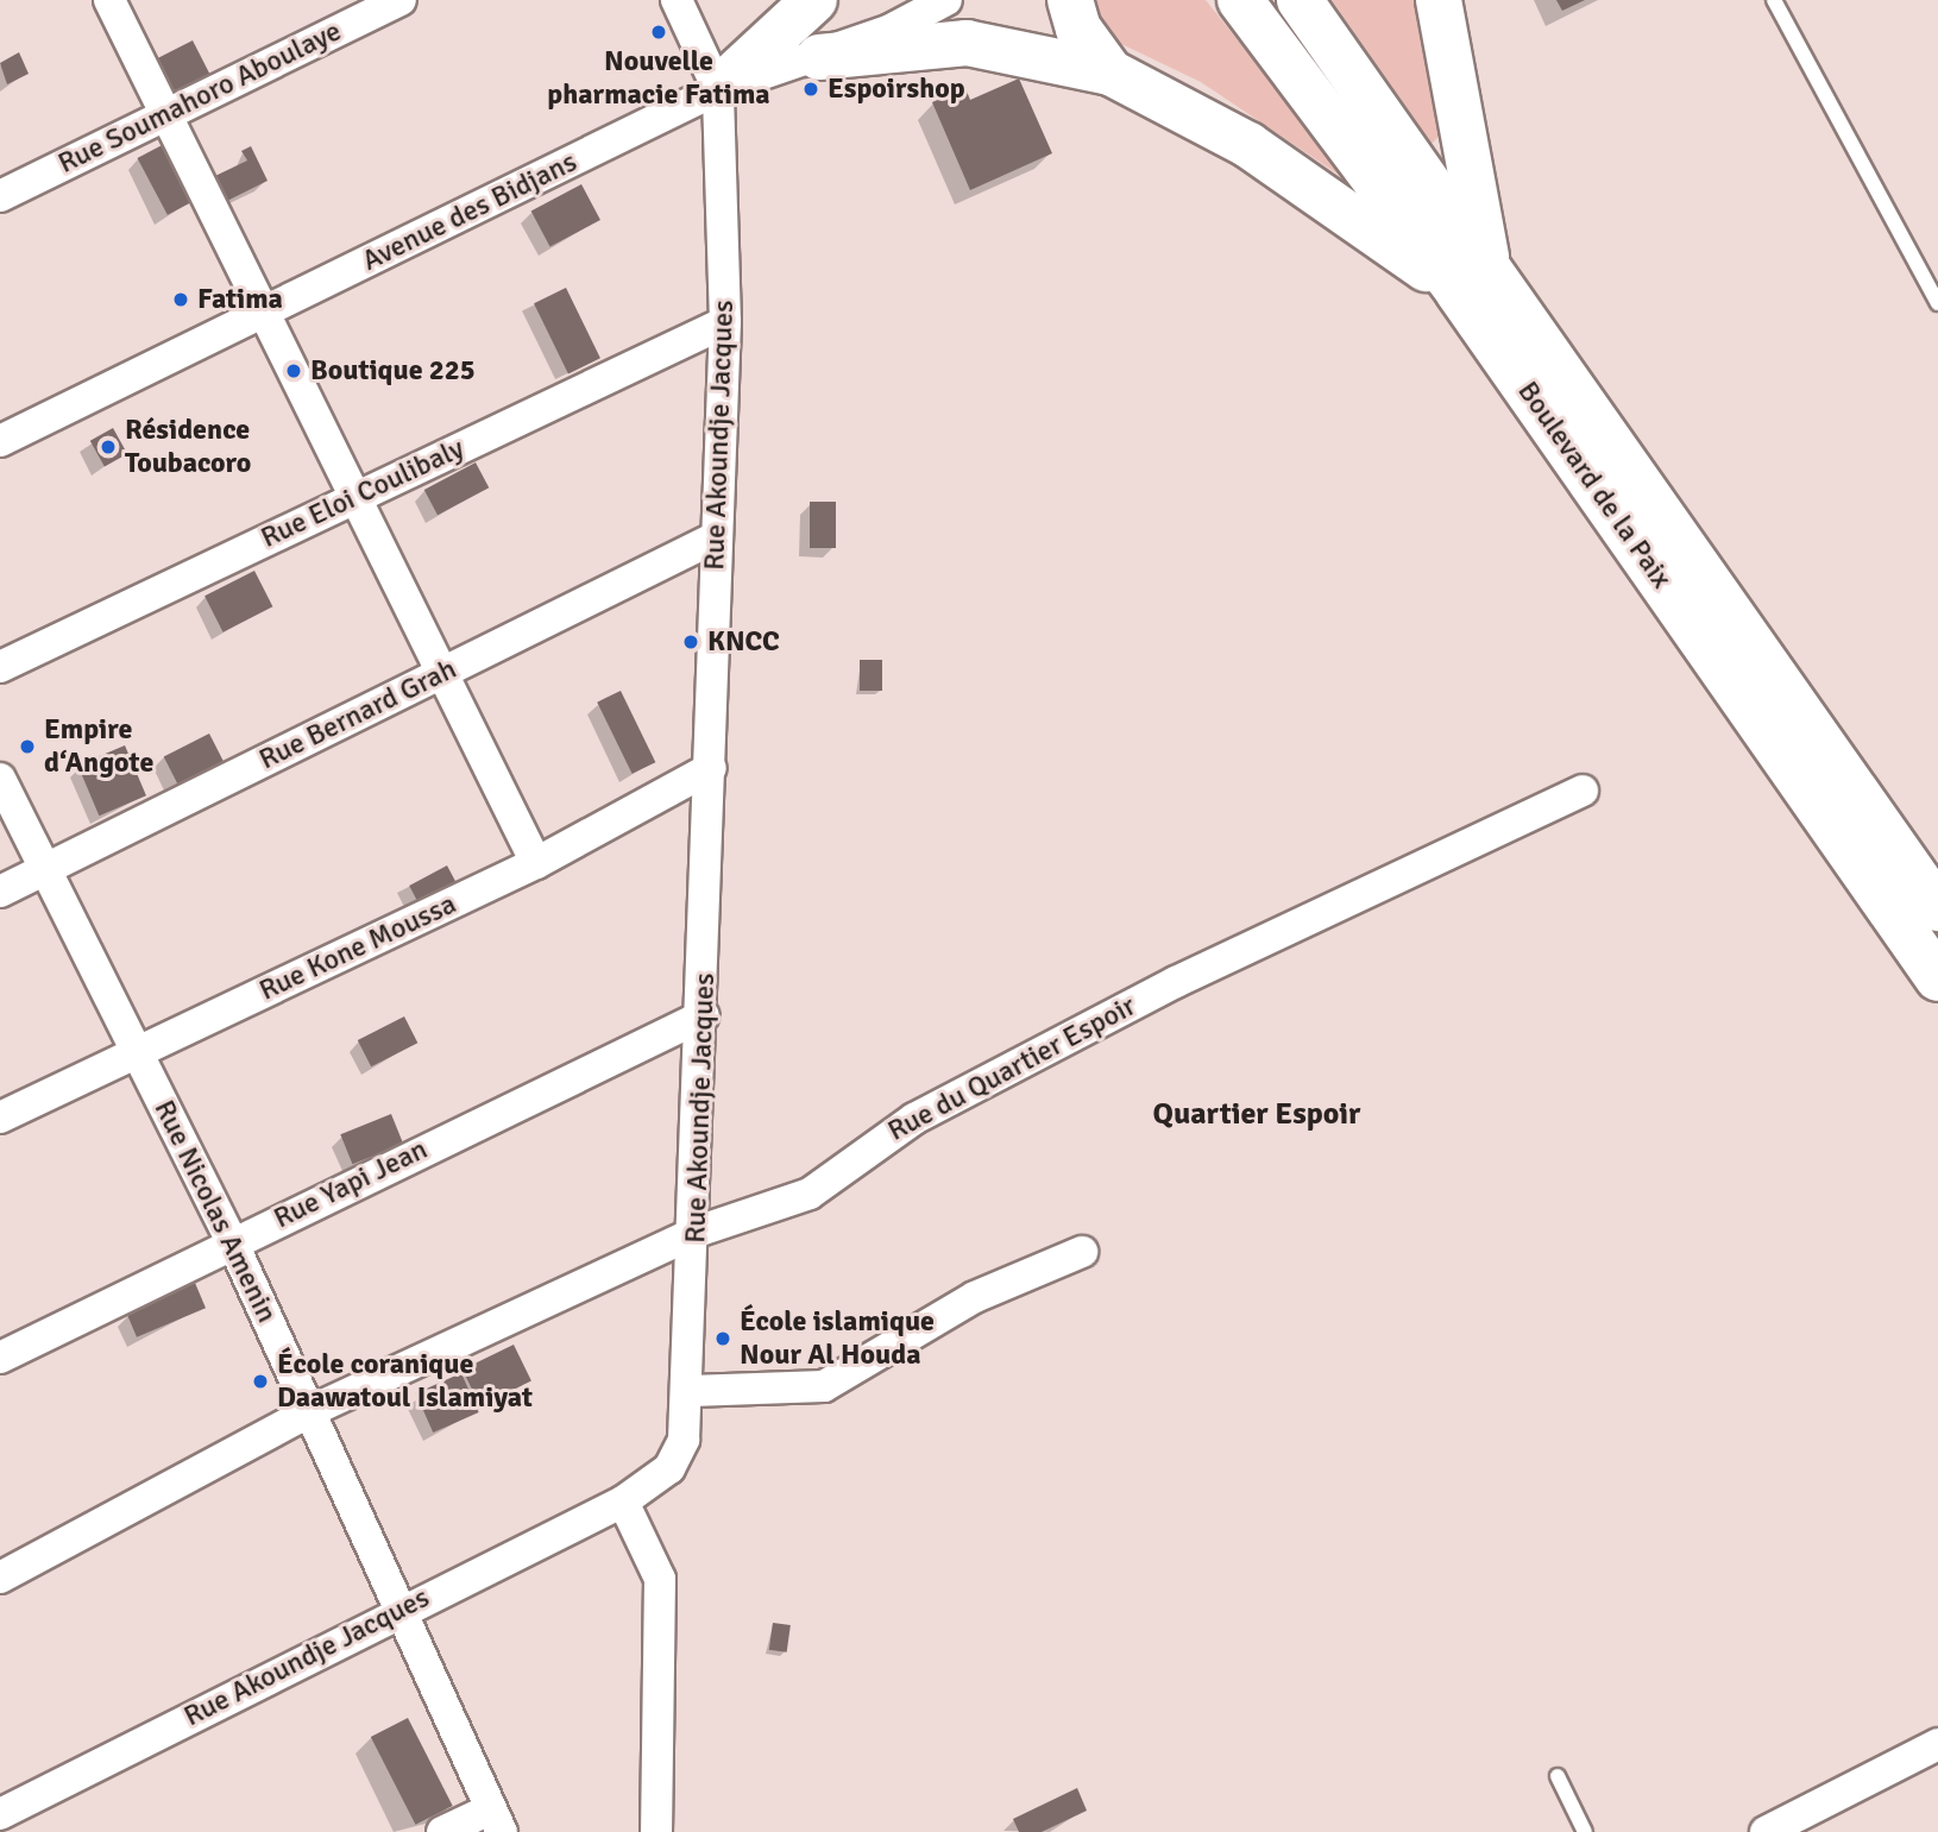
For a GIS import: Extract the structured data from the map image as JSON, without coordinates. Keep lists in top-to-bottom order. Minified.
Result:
{"streets":{"main road":["Boulevard de la Paix"],"street":["Rue Soumahoro Aboulaye","Avenue des Bidjans","Rue Akoundje Jacques","Rue Eloi Coulibaly","Rue Bernard Grah","Rue Kone Moussa","Rue du Quartier Espoir","Rue Yapi Jean","Rue Nicolas Amenin"]},"crossings":[["Avenue des Bidjans","Rue Akoundje Jacques"],["Rue Akoundje Jacques","Rue Eloi Coulibaly"],["Rue Akoundje Jacques","Rue Bernard Grah"],["Rue Akoundje Jacques","Rue Kone Moussa"],["Rue Akoundje Jacques","Rue du Quartier Espoir"],["Rue Akoundje Jacques","Rue Yapi Jean"],["Rue Akoundje Jacques","Rue Nicolas Amenin"],["Rue Bernard Grah","Rue Nicolas Amenin"],["Rue Kone Moussa","Rue Nicolas Amenin"],["Rue du Quartier Espoir","Rue Nicolas Amenin"],["Rue Yapi Jean","Rue Nicolas Amenin"]],"districts":["Quartier Espoir"],"places":["Nouvelle pharmacie Fatima","Espoirshop","Fatima","Boutique 225","Résidence Toubacoro","KNCC","Empire d‘Angote","École islamique Nour Al Houda","École coranique Daawatoul Islamiyat"]}
